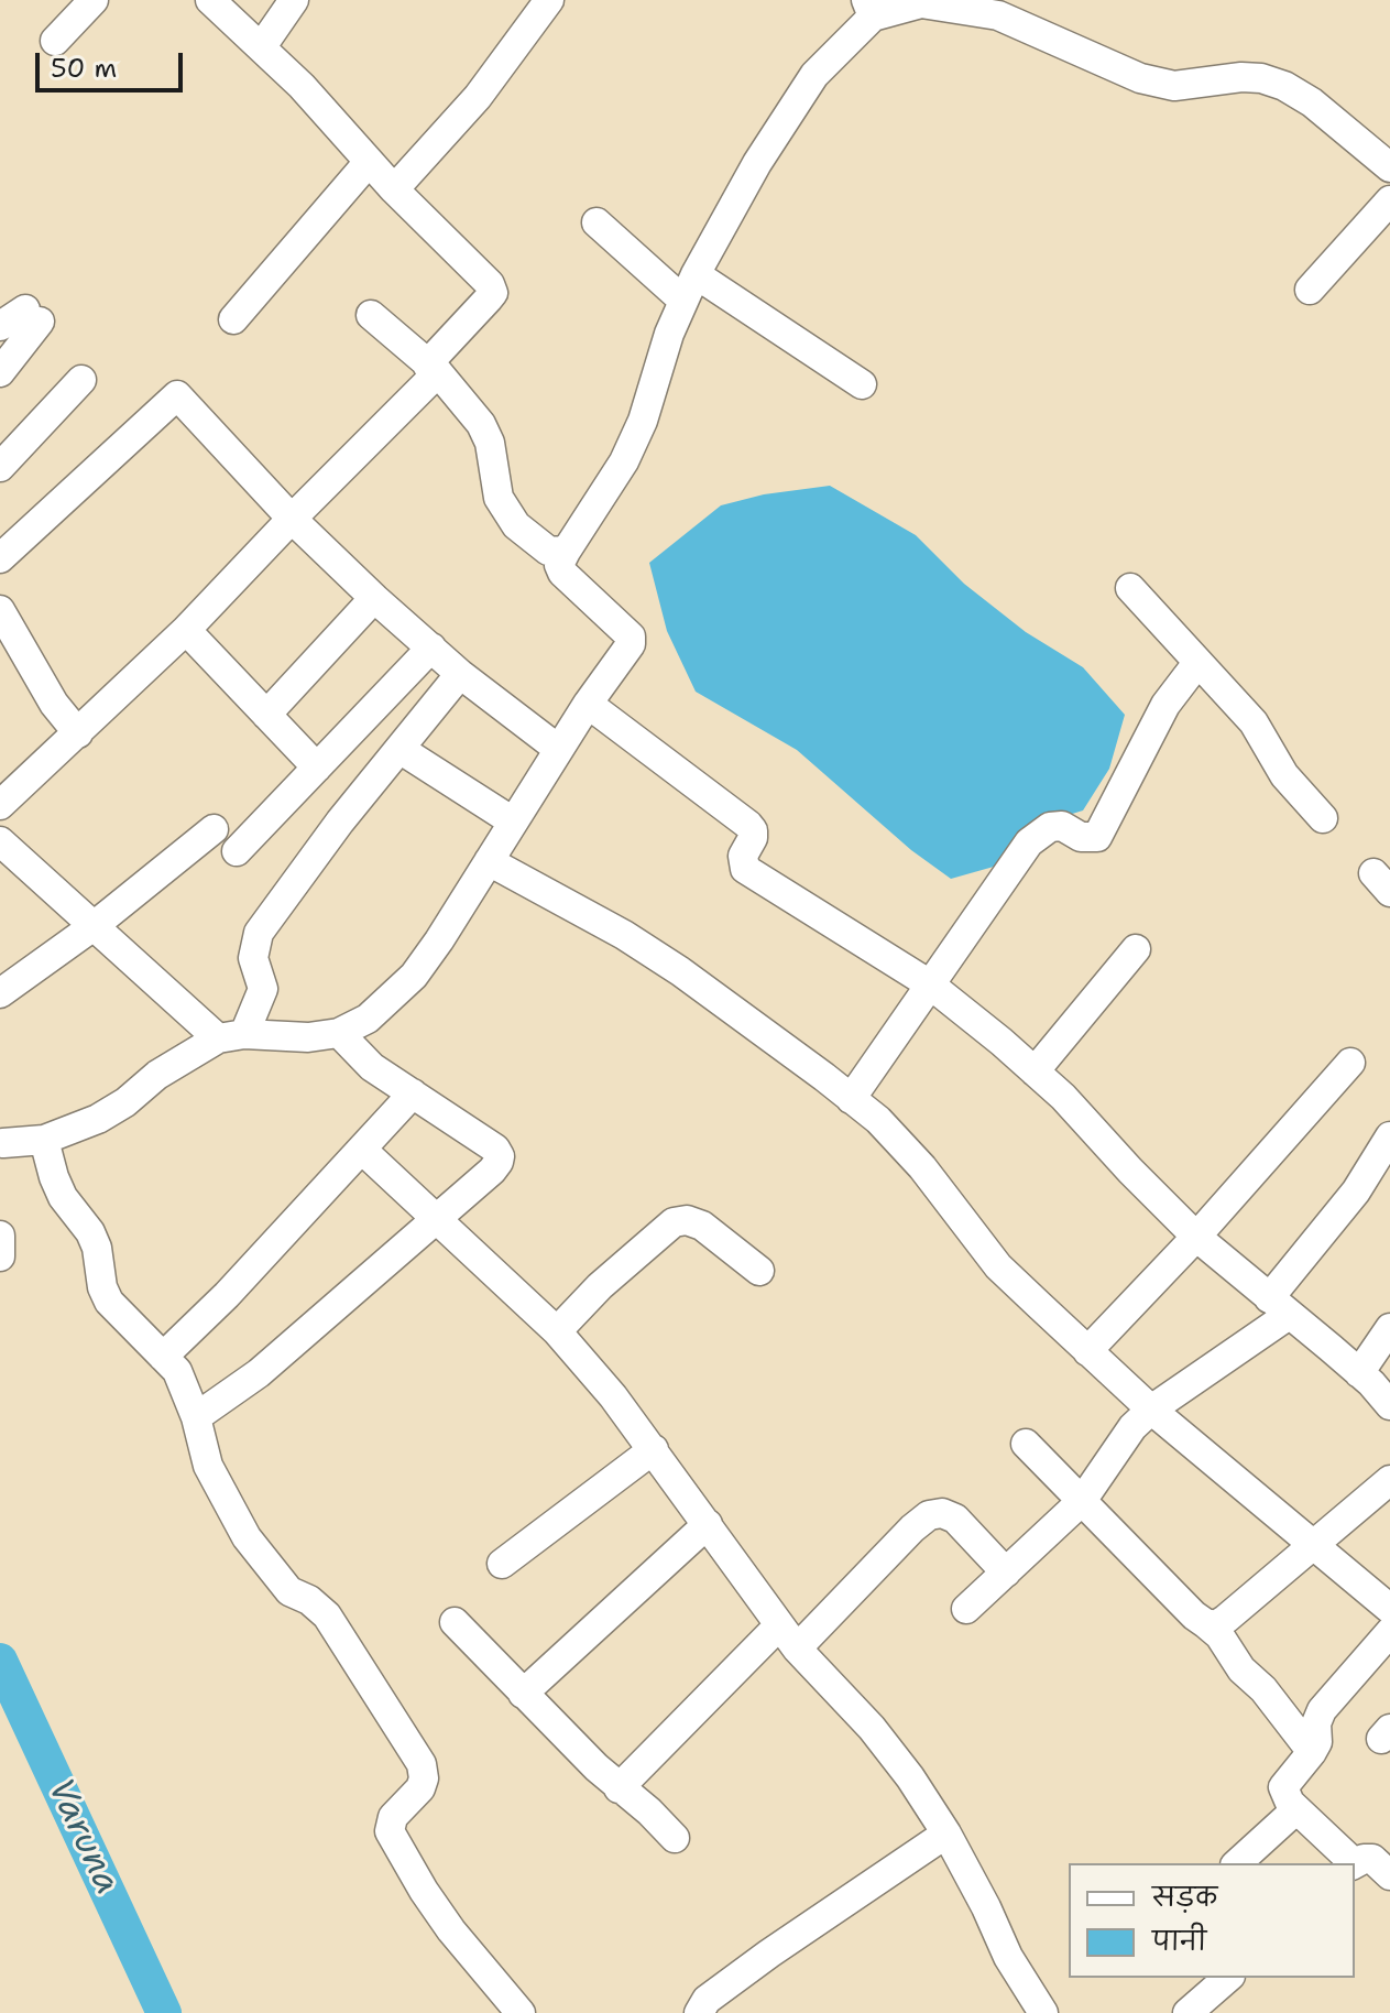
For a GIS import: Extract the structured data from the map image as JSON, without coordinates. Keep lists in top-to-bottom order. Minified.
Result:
{"water":["Varuna"],"legend":["सड़क","पानी"],"scale_bar":"50 m"}
